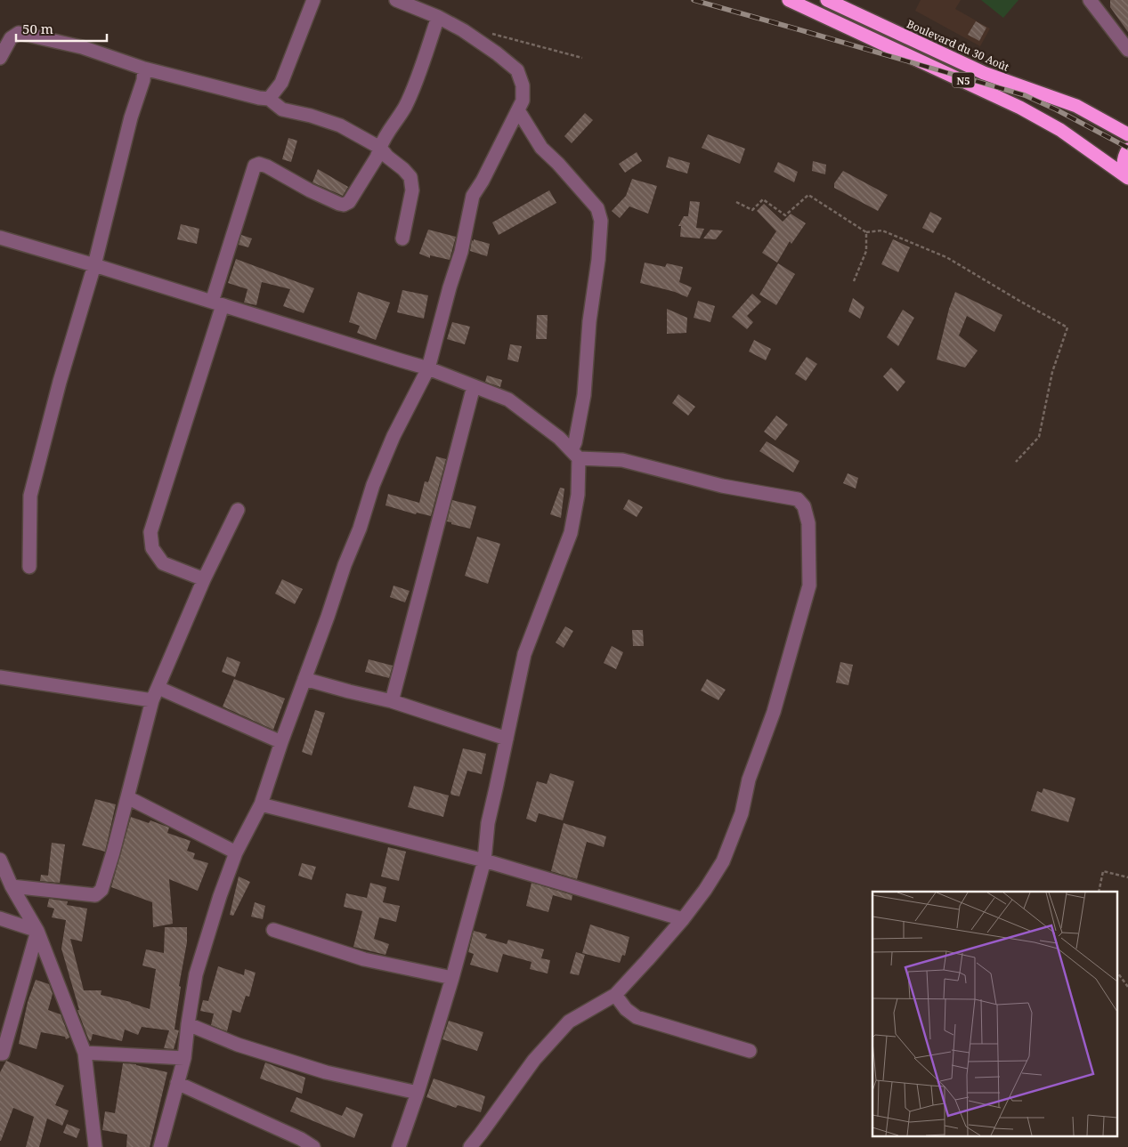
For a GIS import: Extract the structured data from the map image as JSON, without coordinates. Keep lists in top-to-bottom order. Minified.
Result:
{"streets":{"highway":["Boulevard du 30 Août","N5"]},"scale_bar":"50 m"}
